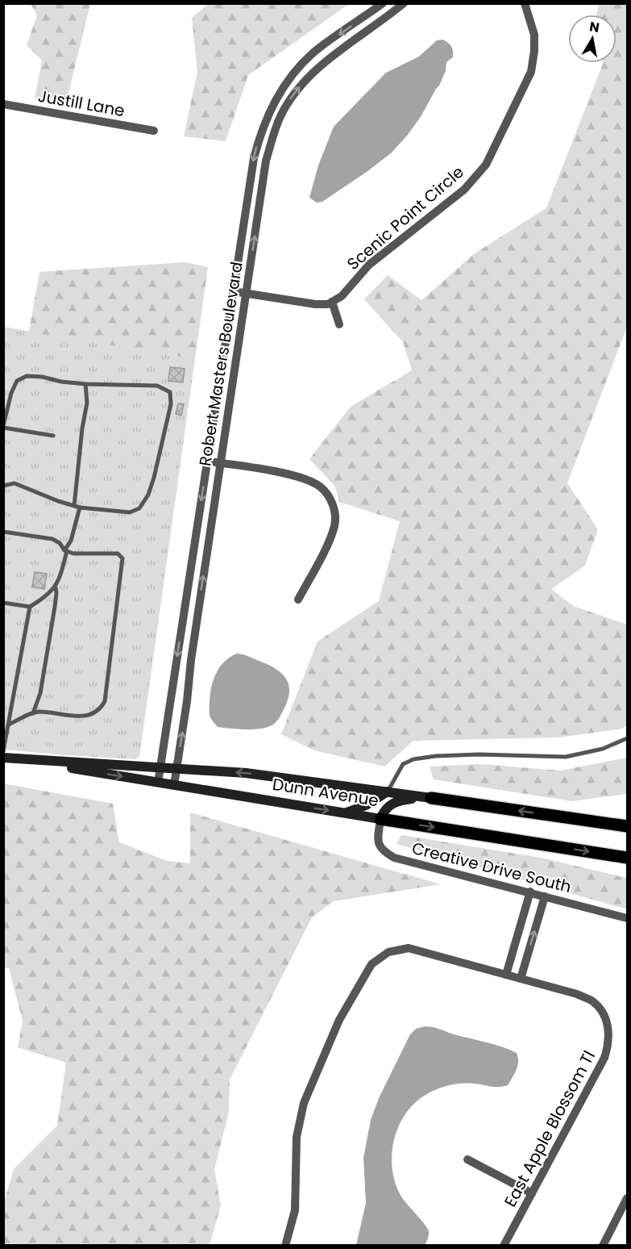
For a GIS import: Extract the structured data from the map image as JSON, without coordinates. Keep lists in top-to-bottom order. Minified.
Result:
{"streets":{"main road":["Dunn Avenue"],"street":["Justill Lane","Scenic Point Circle","Robert Masters Boulevard","Creative Drive South","East Apple Blossom Tl"]},"crossings":[["Robert Masters Boulevard","Dunn Avenue"],["Dunn Avenue","Creative Drive South"]],"north":"top"}
